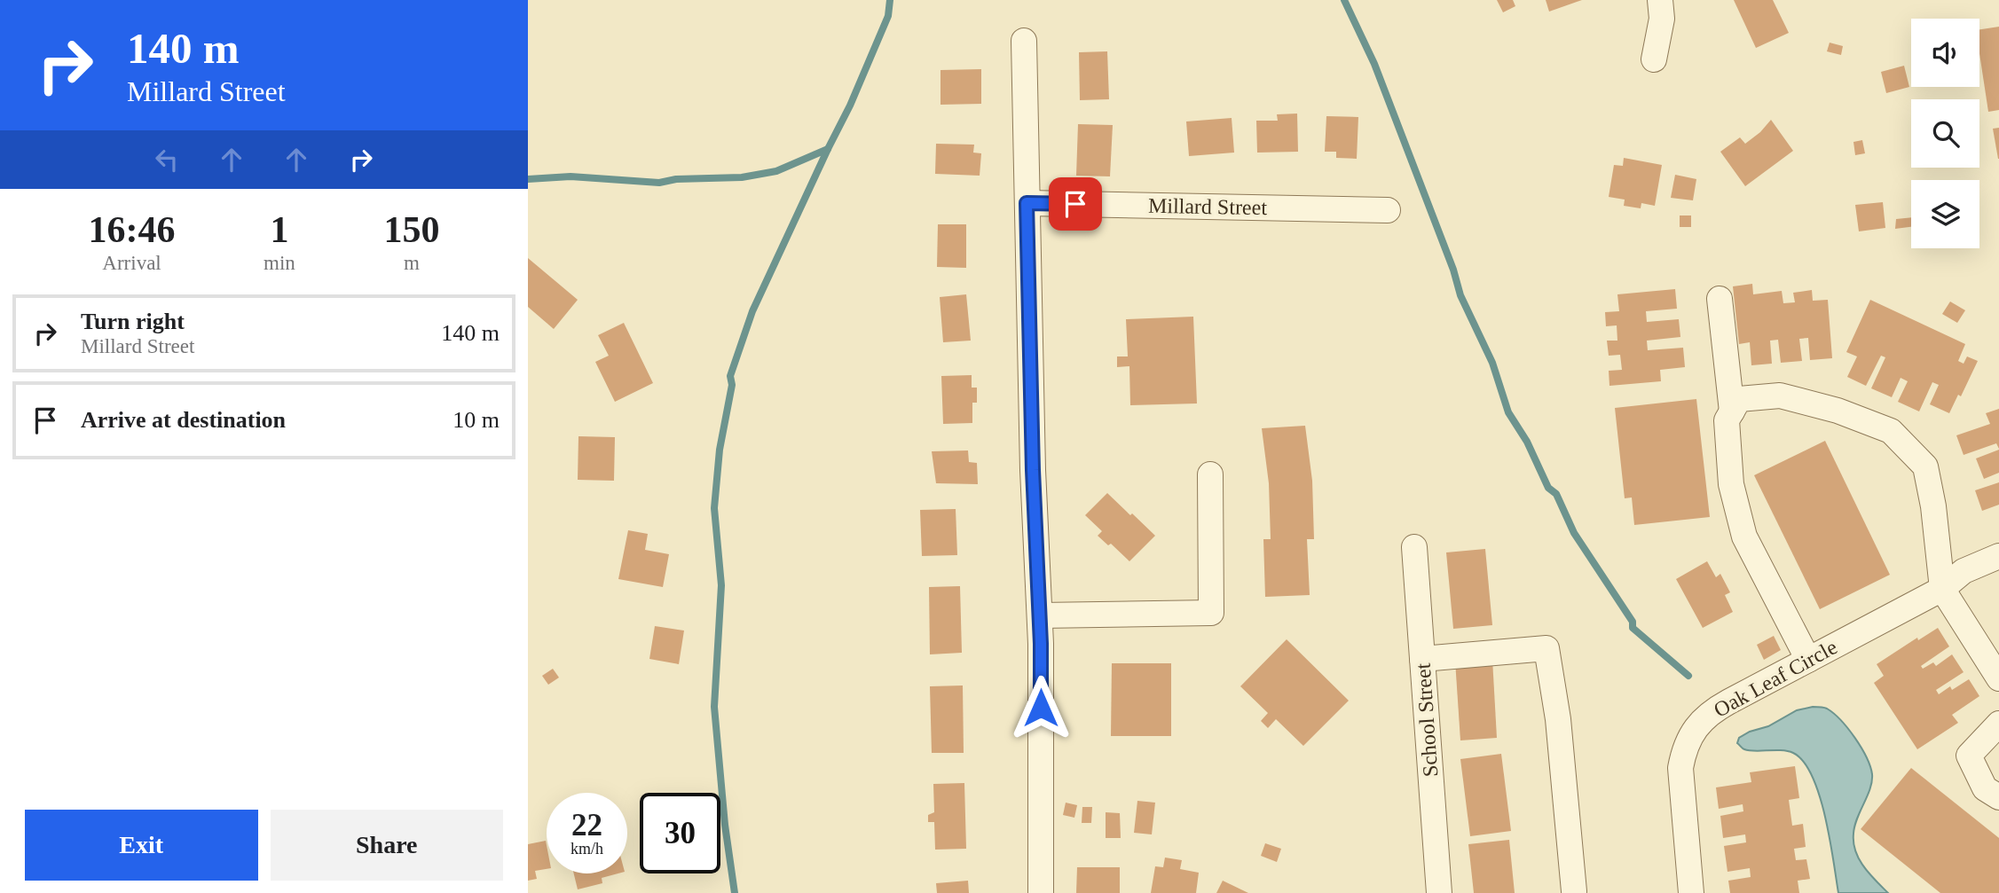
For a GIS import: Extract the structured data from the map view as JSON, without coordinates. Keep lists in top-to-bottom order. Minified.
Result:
{"streets":{"street":["Millard Street","Oak Leaf Circle","School Street"]},"page":{"turn":["140 m","Millard Street"],"eta":["16:46","Arrival","1","min","150","m"],"list":[{"name":"Turn right","note":"Millard Street","value":"140 m"},{"name":"Arrive at destination","value":"10 m"}],"speed":"22 km/h","limit":"30","buttons":["Exit","Share"]}}
